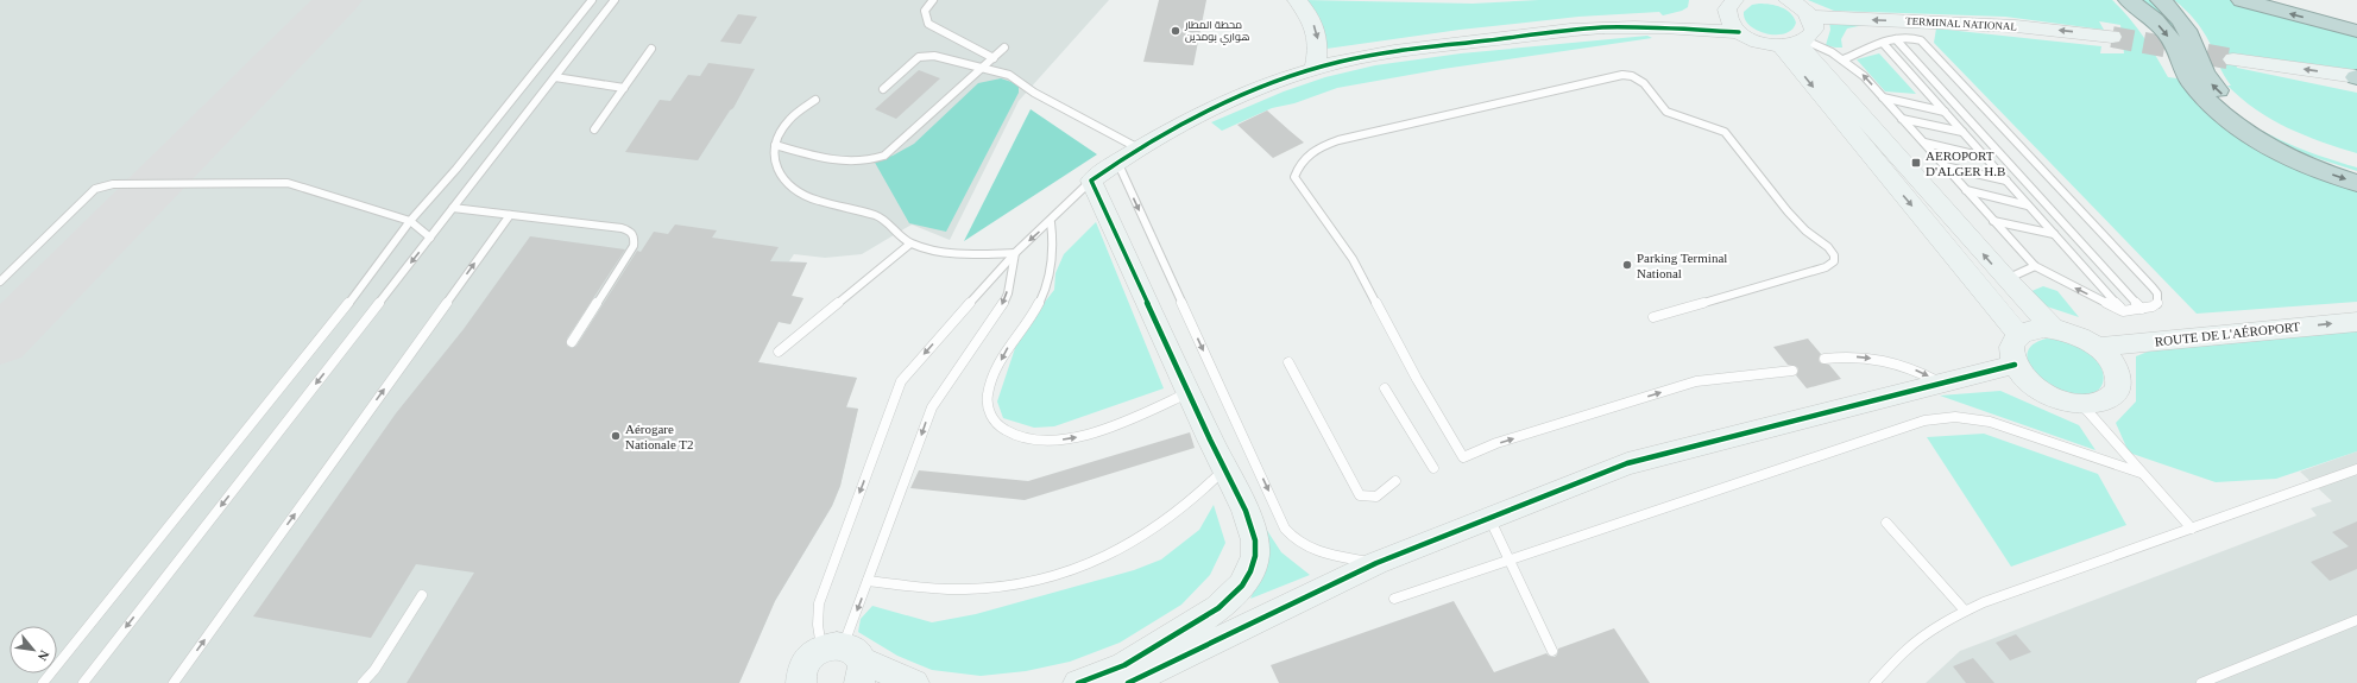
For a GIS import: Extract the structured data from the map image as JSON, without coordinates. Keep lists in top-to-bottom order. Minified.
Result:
{"streets":{"street":["TERMINAL NATIONAL","ROUTE DE L'AÉROPORT"]},"one_way":["TERMINAL NATIONAL","ROUTE DE L'AÉROPORT"],"places":{"other":["محطة المطار هواري بومدين","Parking Terminal National","Aérogare Nationale T2"],"transit":["AEROPORT D'ALGER H.B"]},"north":"bottom right"}
